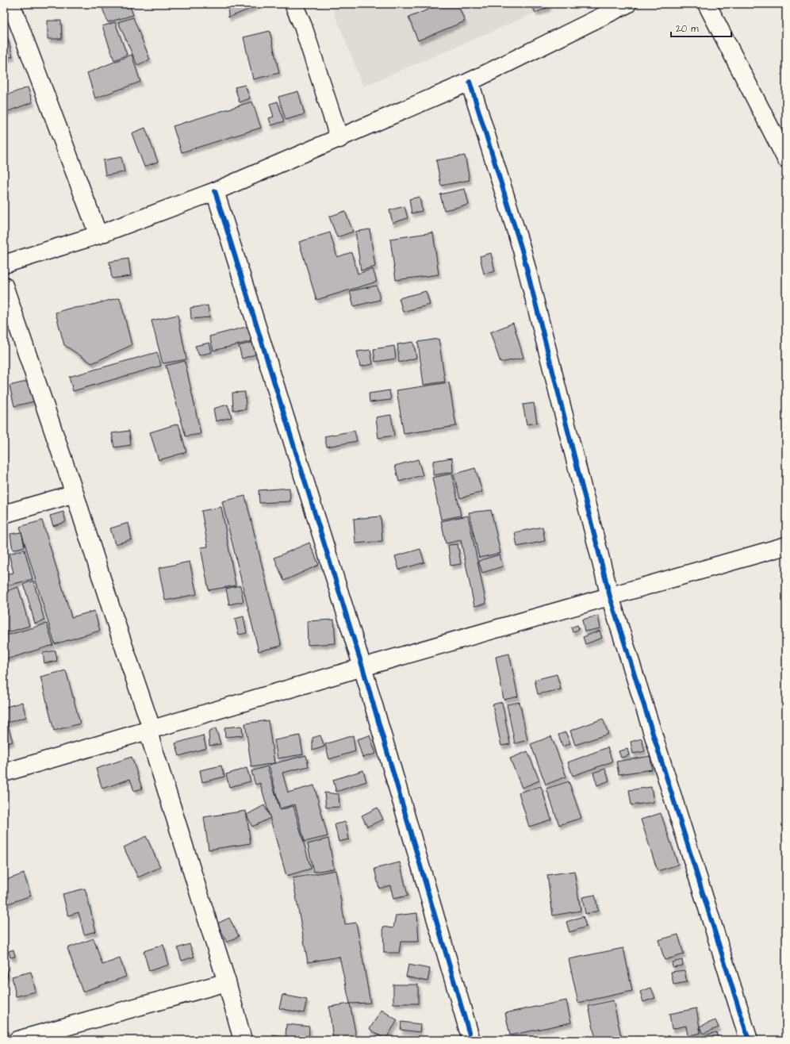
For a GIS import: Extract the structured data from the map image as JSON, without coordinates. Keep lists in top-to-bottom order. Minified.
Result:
{"scale_bar":"20 m"}
